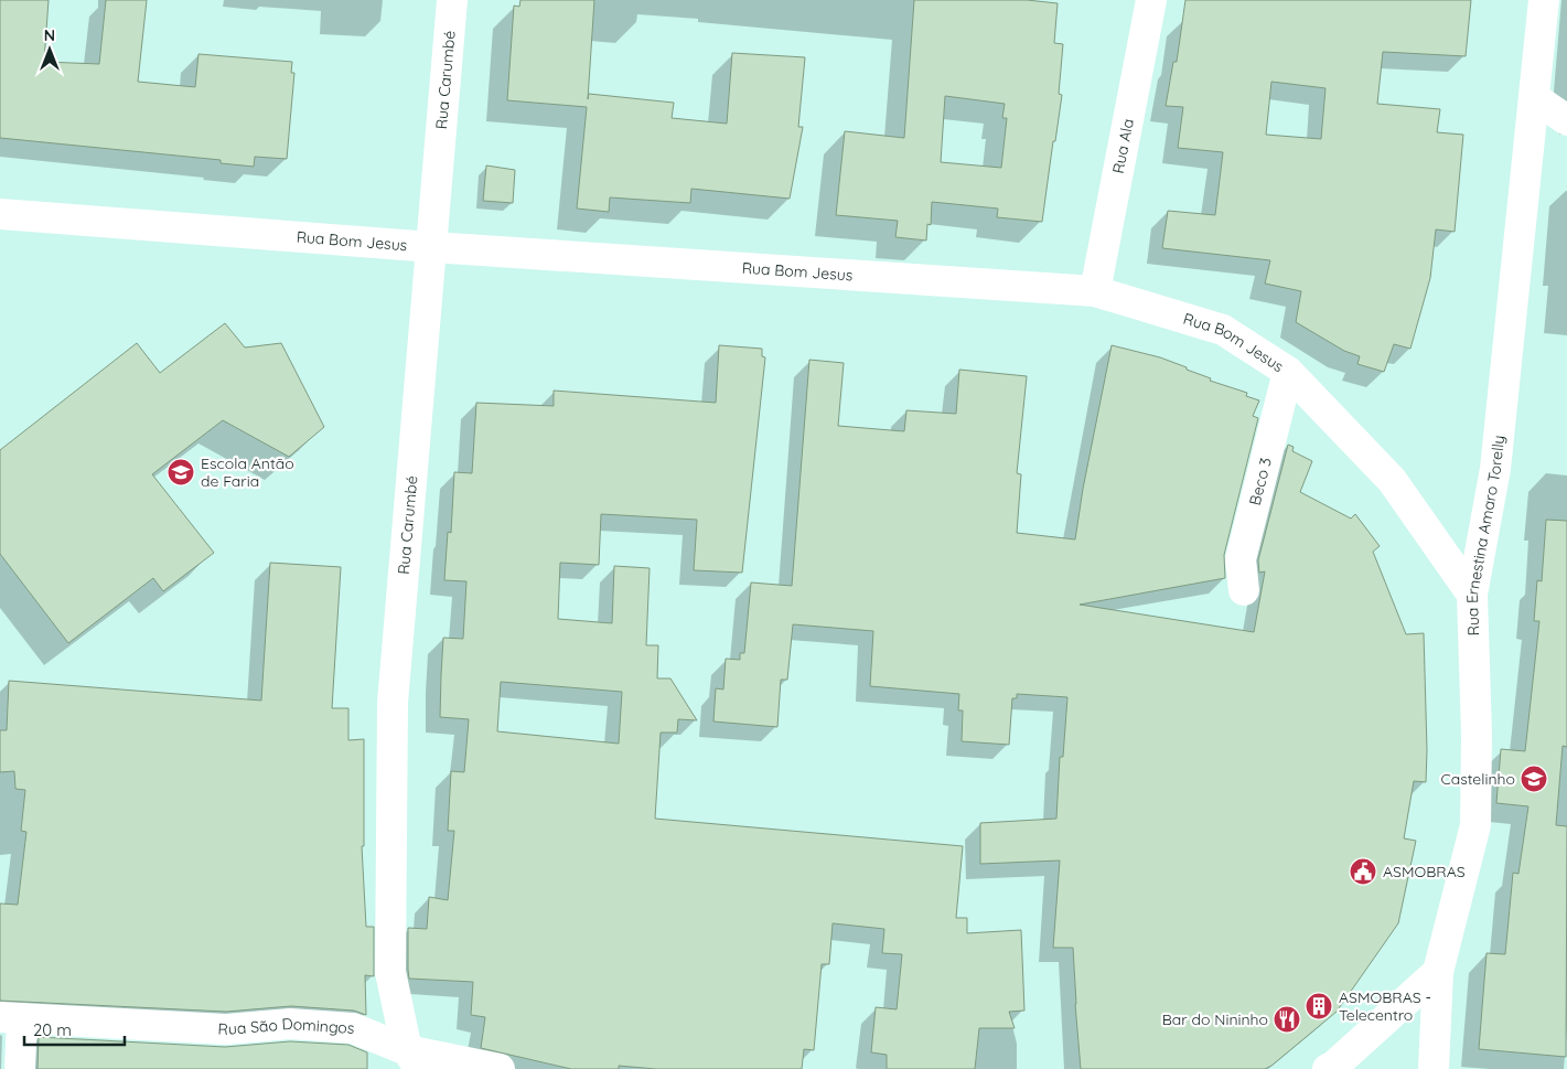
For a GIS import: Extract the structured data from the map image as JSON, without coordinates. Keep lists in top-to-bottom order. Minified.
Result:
{"streets":{"street":["Rua Carumbé","Rua Ala","Rua Bom Jesus","Beco 3","Rua Ernestina Amaro Torelly","Rua São Domingos"]},"crossings":[["Rua Carumbé","Rua Bom Jesus"],["Rua Carumbé","Rua São Domingos"],["Rua Ala","Rua Bom Jesus"],["Rua Bom Jesus","Beco 3"],["Rua Bom Jesus","Rua Ernestina Amaro Torelly"]],"places":{"school or university":["Escola Antão de Faria","Castelinho"],"public building":["ASMOBRAS"],"building":["ASMOBRAS - Telecentro"],"restaurant":["Bar do Nininho"]},"scale_bar":"20 m","north":"top"}
